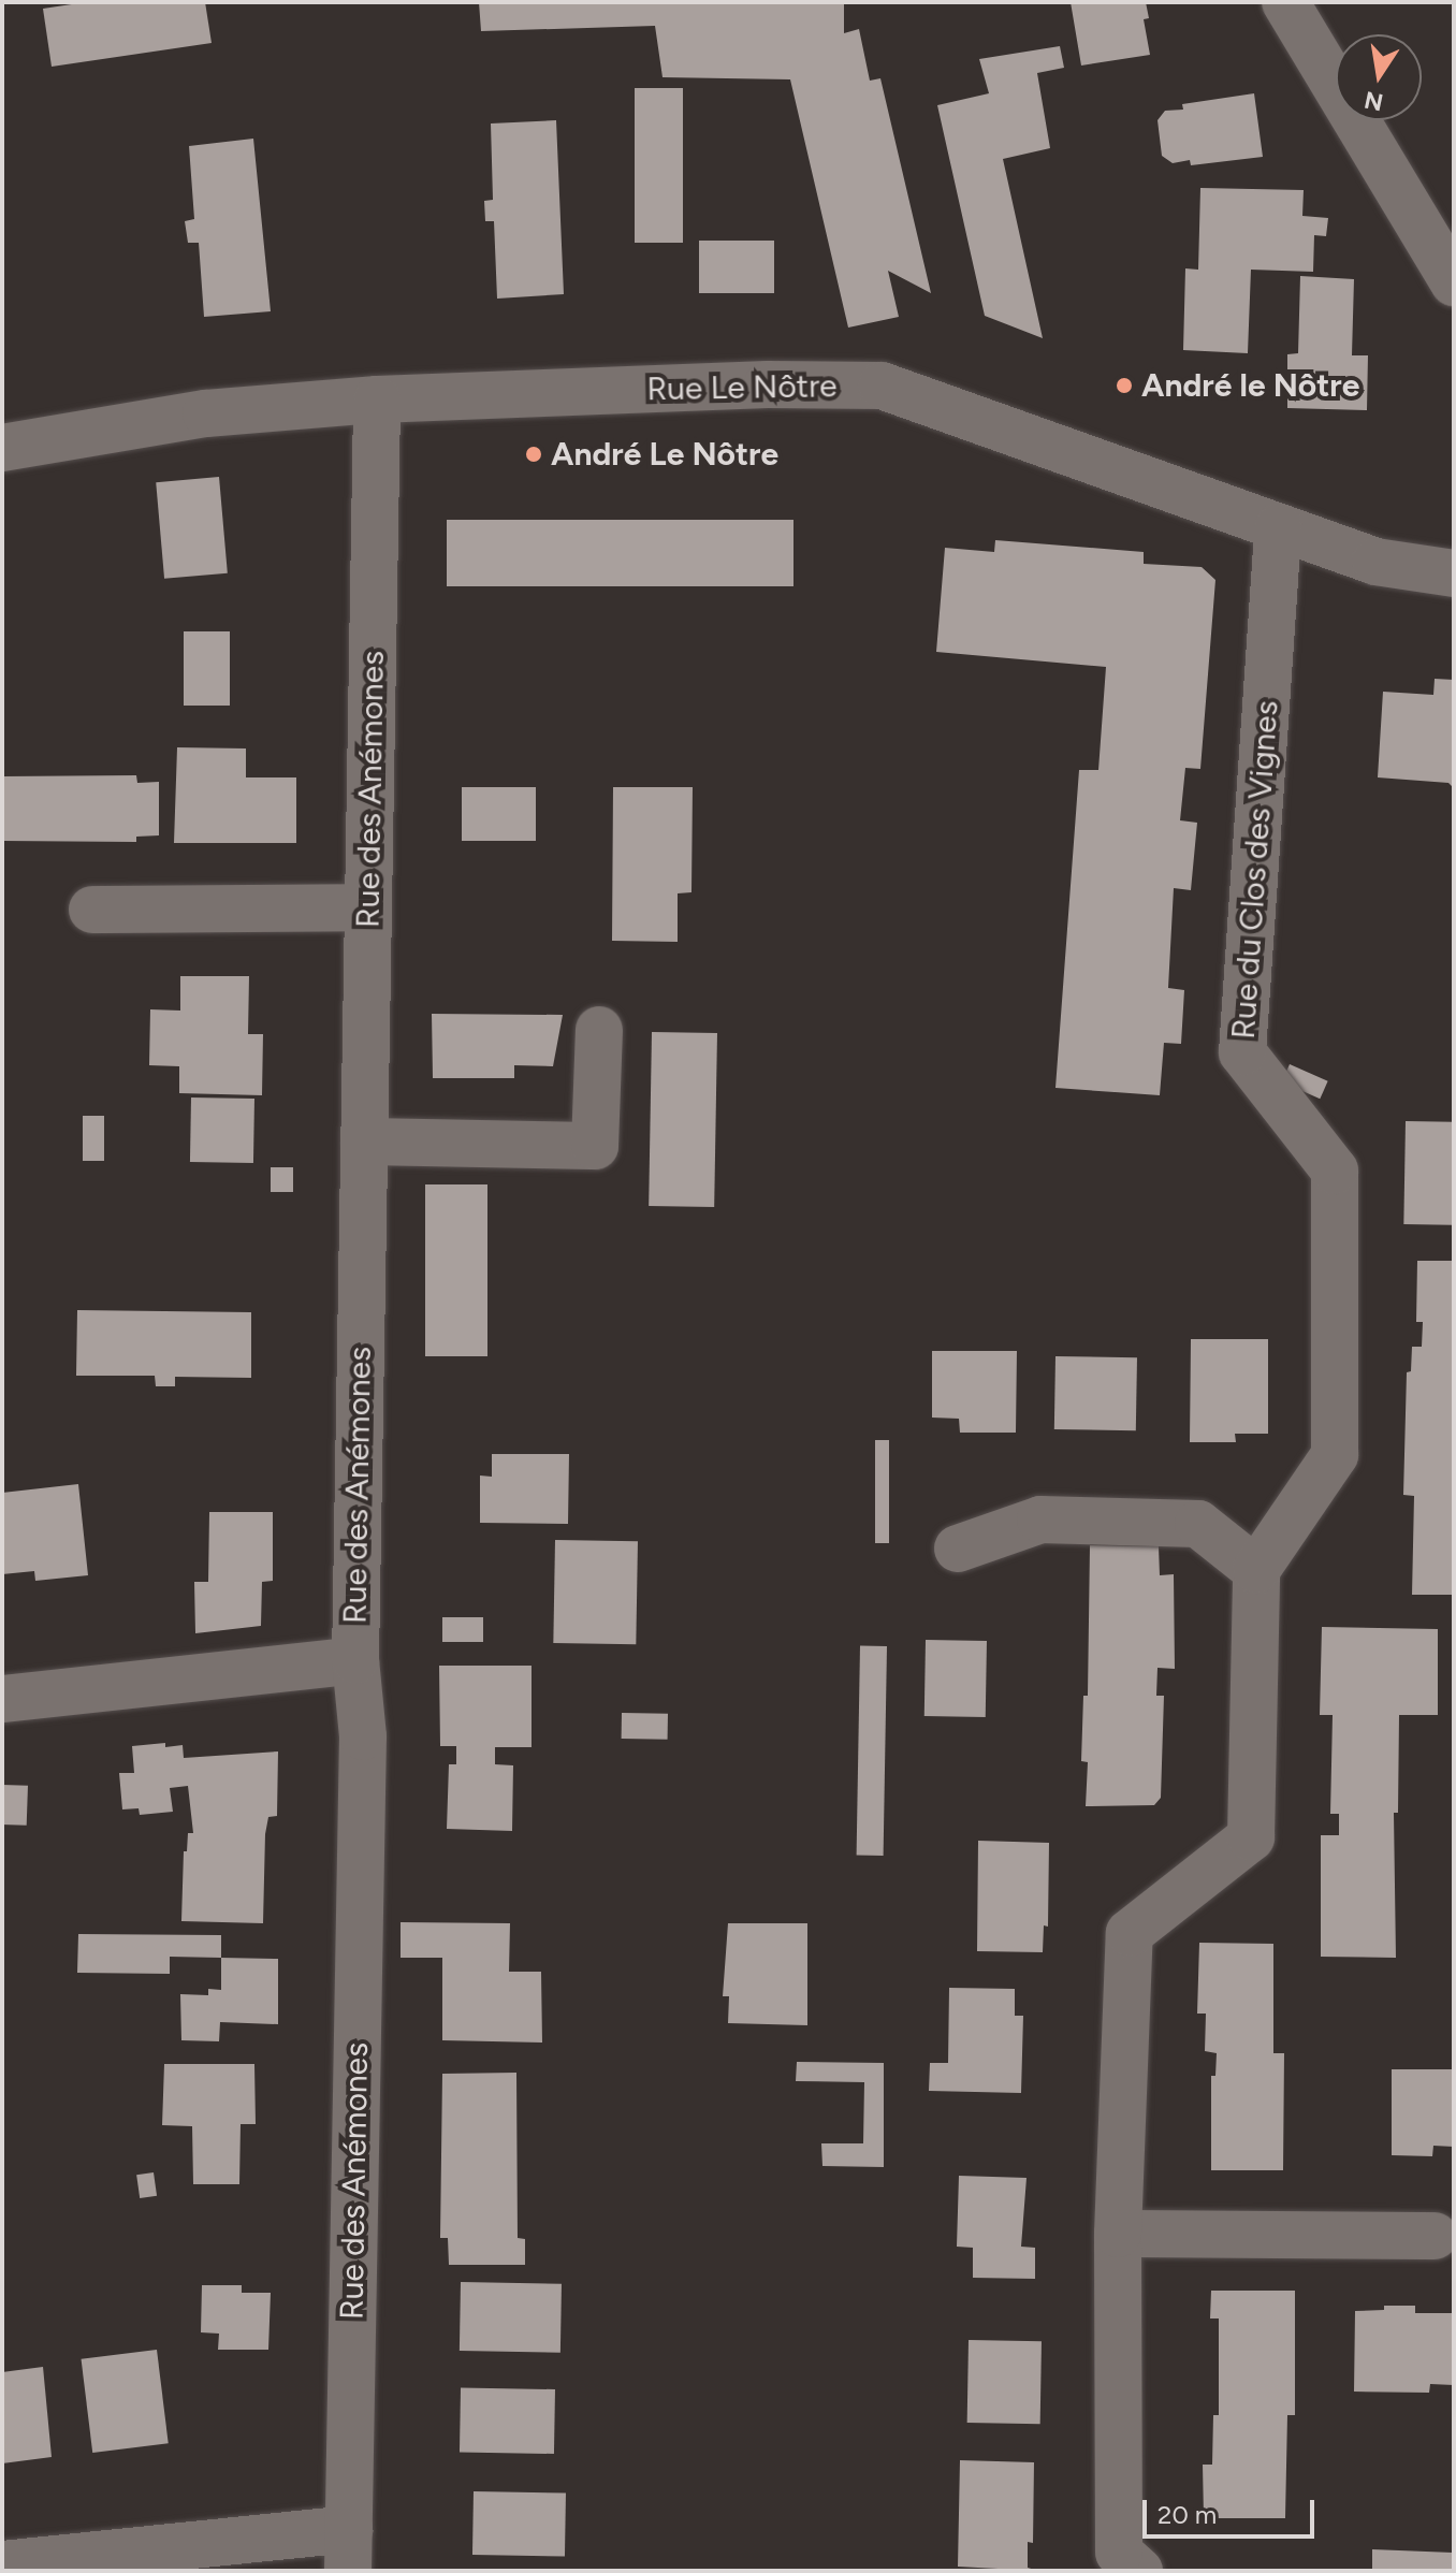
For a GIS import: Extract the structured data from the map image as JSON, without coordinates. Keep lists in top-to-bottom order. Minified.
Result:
{"streets":{"street":["Rue Le Nôtre","Rue des Anémones","Rue du Clos des Vignes"]},"crossings":[["Rue Le Nôtre","Rue des Anémones"],["Rue Le Nôtre","Rue du Clos des Vignes"]],"places":["André le Nôtre","André Le Nôtre"],"scale_bar":"20 m","north":"bottom"}
